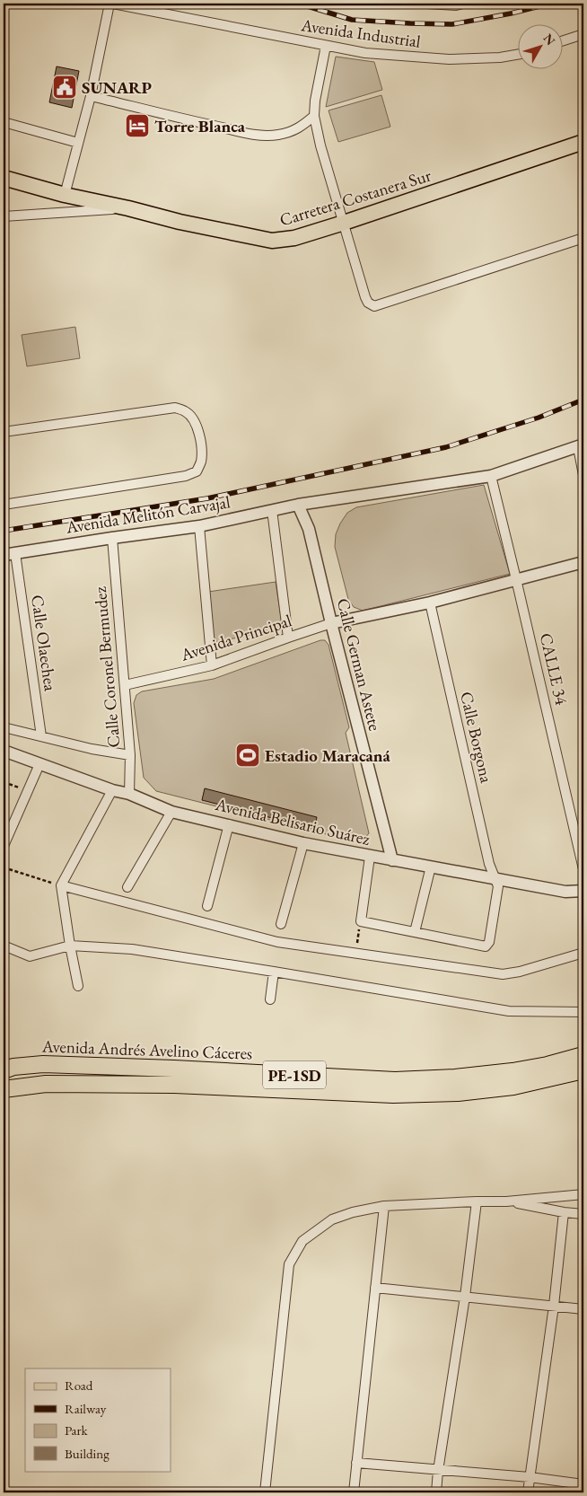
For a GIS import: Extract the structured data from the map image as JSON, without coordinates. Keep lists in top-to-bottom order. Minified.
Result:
{"streets":{"highway":["Avenida Andrés Avelino Cáceres","PE-1SD"],"main road":["Carretera Costanera Sur"],"street":["Avenida Industrial","Avenida Melitón Carvajal","Avenida Principal","Calle Olaechea","Calle German Astete","Calle Coronel Bermudez","CALLE 34","Calle Borgona","Avenida Belisario Suárez"]},"crossings":[["Avenida Melitón Carvajal","Calle Olaechea"],["Avenida Melitón Carvajal","Calle German Astete"],["Avenida Melitón Carvajal","Calle Coronel Bermudez"],["Avenida Melitón Carvajal","CALLE 34"],["Avenida Principal","Calle German Astete"],["Avenida Principal","Calle Coronel Bermudez"],["Calle German Astete","Avenida Belisario Suárez"],["Calle Coronel Bermudez","Avenida Belisario Suárez"],["Calle Borgona","Avenida Belisario Suárez"]],"places":{"public building":["SUNARP"],"hotel":["Torre Blanca"],"sports":["Estadio Maracaná"]},"legend":["Road","Railway","Park","Building"],"north":"top right"}
